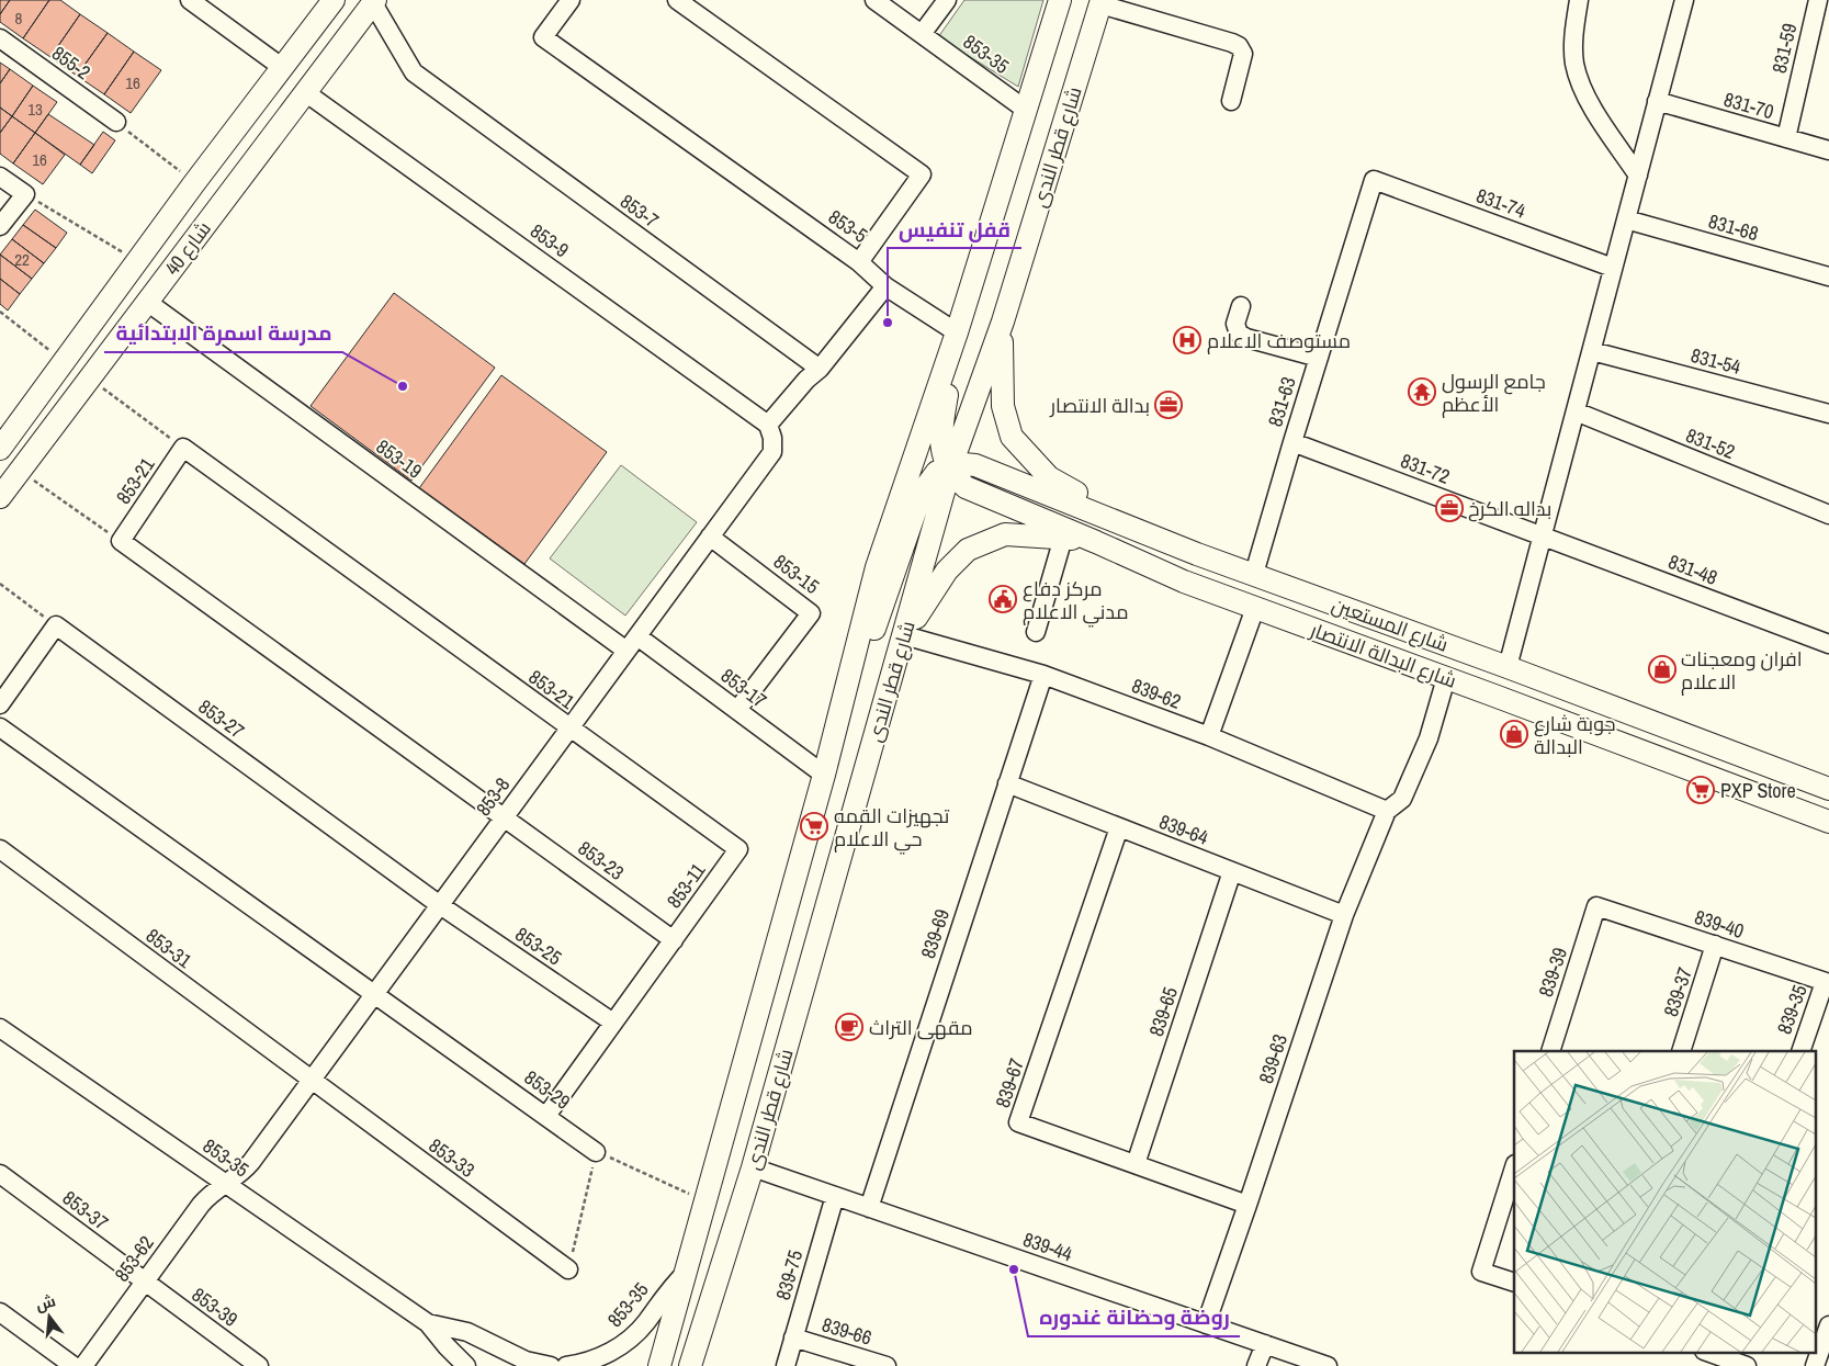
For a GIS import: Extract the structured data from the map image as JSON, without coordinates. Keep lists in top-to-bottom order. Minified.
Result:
{"streets":{"main road":["شارع قطر الندى","شارع 40","شارع المستعين","شارع البدالة الانتصار"],"street":["831-59","853-35","855-2","831-70","831-74","853-7","853-5","831-68","853-9","831-54","831-63","831-52","853-19","831-72","853-21","831-48","853-15","853-17","839-62","853-27","853-8","839-64","853-23","853-11","839-40","839-69","853-25","853-31","839-39","839-37","839-35","839-65","839-63","839-67","853-29","853-33","853-37","839-44","853-62","839-75","853-39","839-66"]},"crossings":[["831-59","831-70"],["853-35","شارع قطر الندى"],["853-35","853-8"],["853-35","853-62"],["شارع قطر الندى","شارع المستعين"],["شارع قطر الندى","شارع البدالة الانتصار"],["شارع قطر الندى","853-17"],["شارع قطر الندى","839-62"],["شارع قطر الندى","839-44"],["831-74","831-63"],["853-7","شارع 40"],["853-9","شارع 40"],["853-9","853-8"],["شارع 40","853-19"],["831-63","831-72"],["831-63","شارع المستعين"],["853-19","853-17"],["853-19","853-8"],["831-72","831-48"],["853-21","853-8"],["853-21","853-11"],["853-15","853-17"],["853-15","853-8"],["شارع المستعين","شارع البدالة الانتصار"],["853-17","853-8"],["839-62","839-69"],["839-62","839-63"],["853-27","853-8"],["853-27","853-25"],["853-8","853-23"],["853-8","853-11"],["853-8","853-25"],["853-8","853-31"],["853-8","853-29"],["853-8","853-33"],["853-8","853-62"],["839-64","839-69"],["839-64","839-65"],["839-64","839-63"],["839-64","839-67"],["853-23","853-11"],["853-11","853-25"],["853-11","853-29"],["839-40","839-39"],["839-40","839-37"],["839-40","839-35"],["839-69","839-44"],["853-31","853-33"],["839-65","839-67"],["839-63","839-67"],["839-63","839-44"],["853-37","853-62"],["853-37","853-39"],["839-44","839-75"],["853-62","853-39"],["839-75","839-66"]],"places":{"other":["قفل تنفيس","مدرسة اسمرة الابتدائية","روضة وحضانة غندوره"],"hospital":["مستوصف الاعلام"],"temple":["جامع الرسول الأعظم"],"office":["بدالة الانتصار","بداله الكرخ"],"public building":["مركز دفاع مدني الاعلام"],"shop":["افران ومعجنات الاعلام","جوبة شارع البدالة"],"supermarket":["PXP Store","تجهيزات القمه حي الاعلام"],"cafe":["مقهى التراث"]},"house_numbers":["8","16","13","16","22"],"north":"top"}
